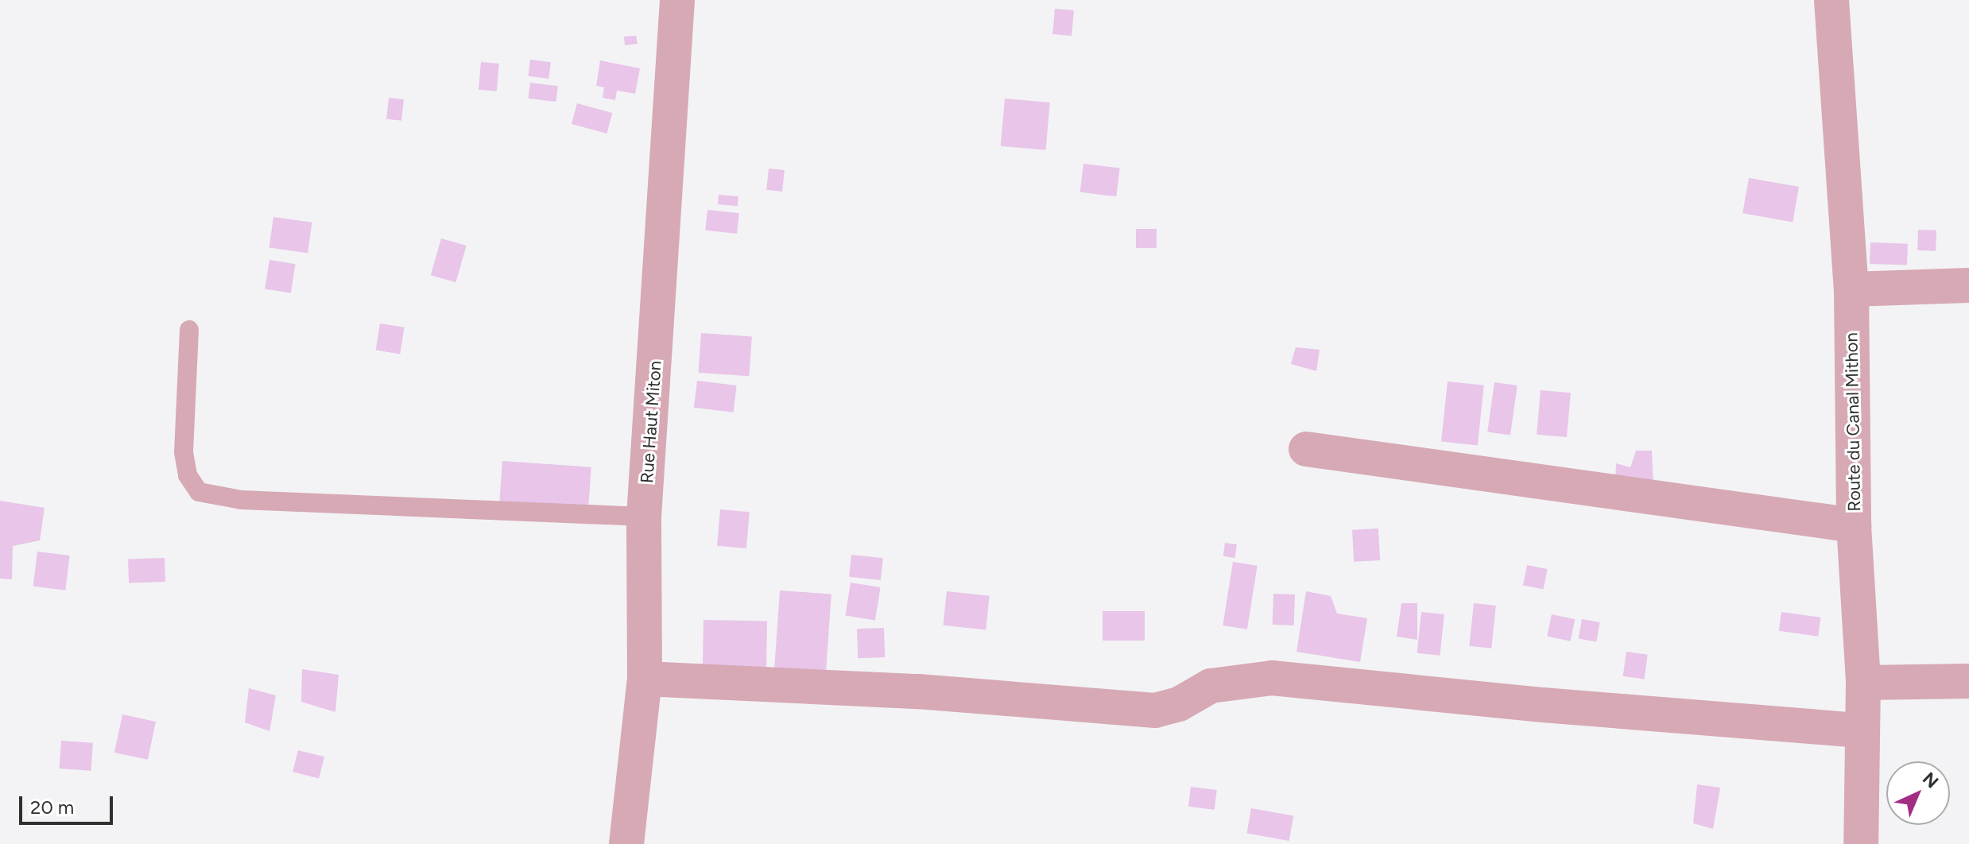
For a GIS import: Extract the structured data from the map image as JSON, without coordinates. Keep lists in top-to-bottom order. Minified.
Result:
{"streets":{"street":["Rue Haut Miton","Route du Canal Mithon"]},"scale_bar":"20 m","north":"top right"}
